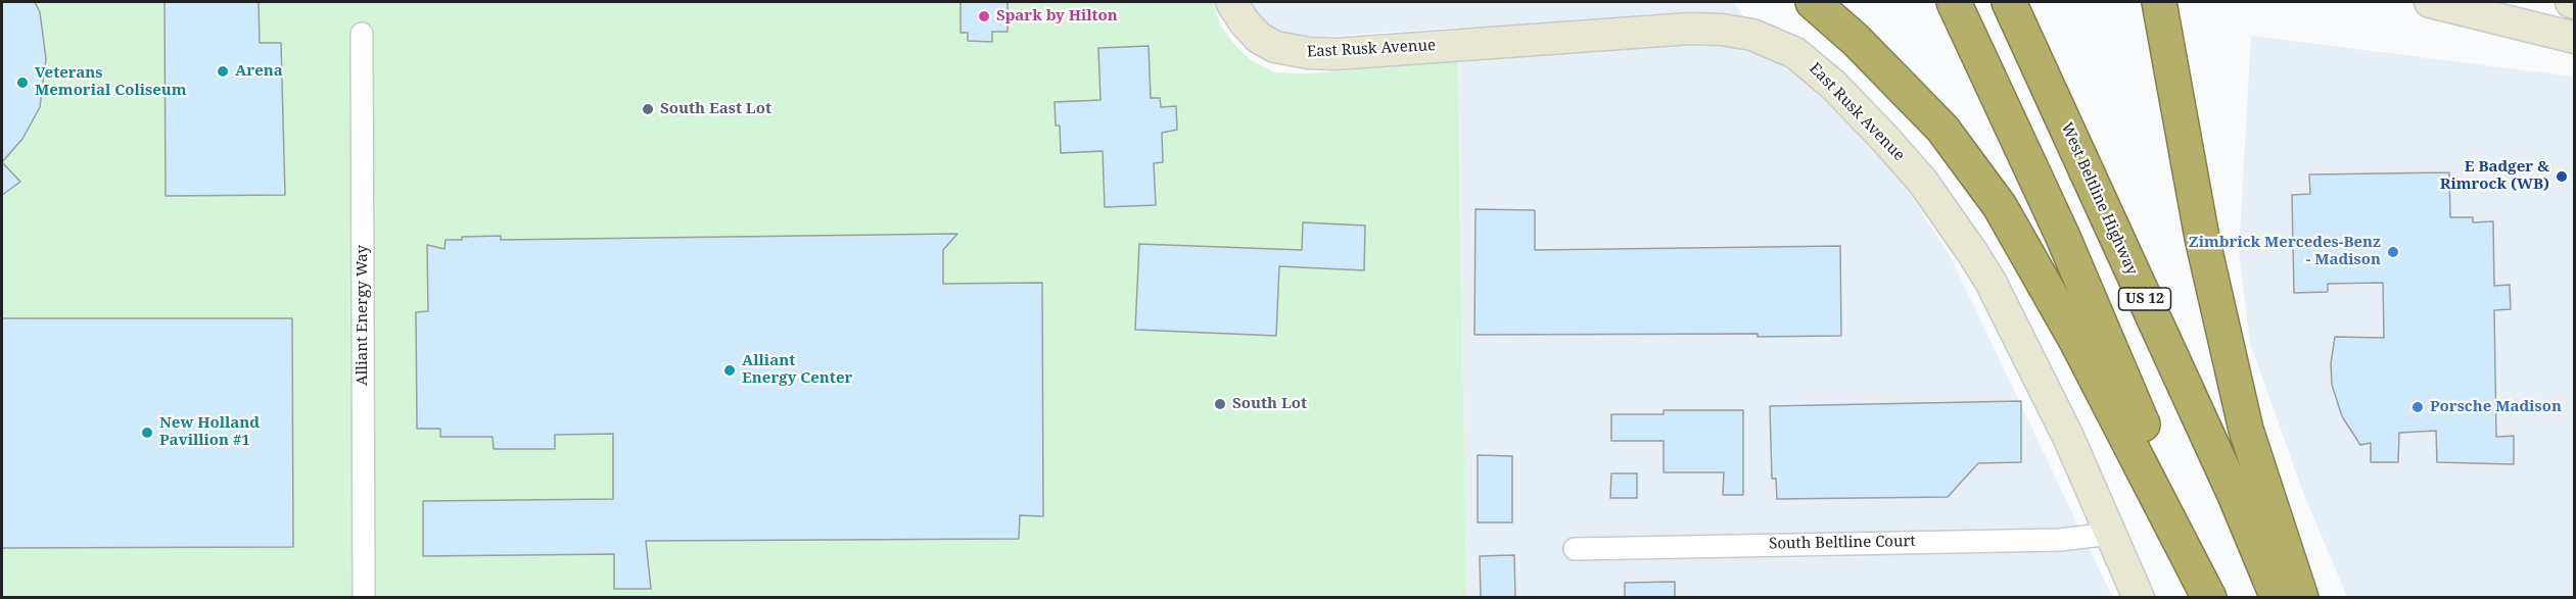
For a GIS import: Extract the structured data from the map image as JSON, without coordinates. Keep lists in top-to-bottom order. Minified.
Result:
{"streets":{"highway":["West Beltline Highway","US 12"],"street":["East Rusk Avenue","Alliant Energy Way","South Beltline Court"]},"crossings":[["East Rusk Avenue","South Beltline Court"]],"places":["Spark by Hilton","Arena","Veterans Memorial Coliseum","South East Lot","E Badger & Rimrock (WB)","Zimbrick Mercedes-Benz - Madison","Alliant Energy Center","South Lot","Porsche Madison","New Holland Pavillion #1"]}
